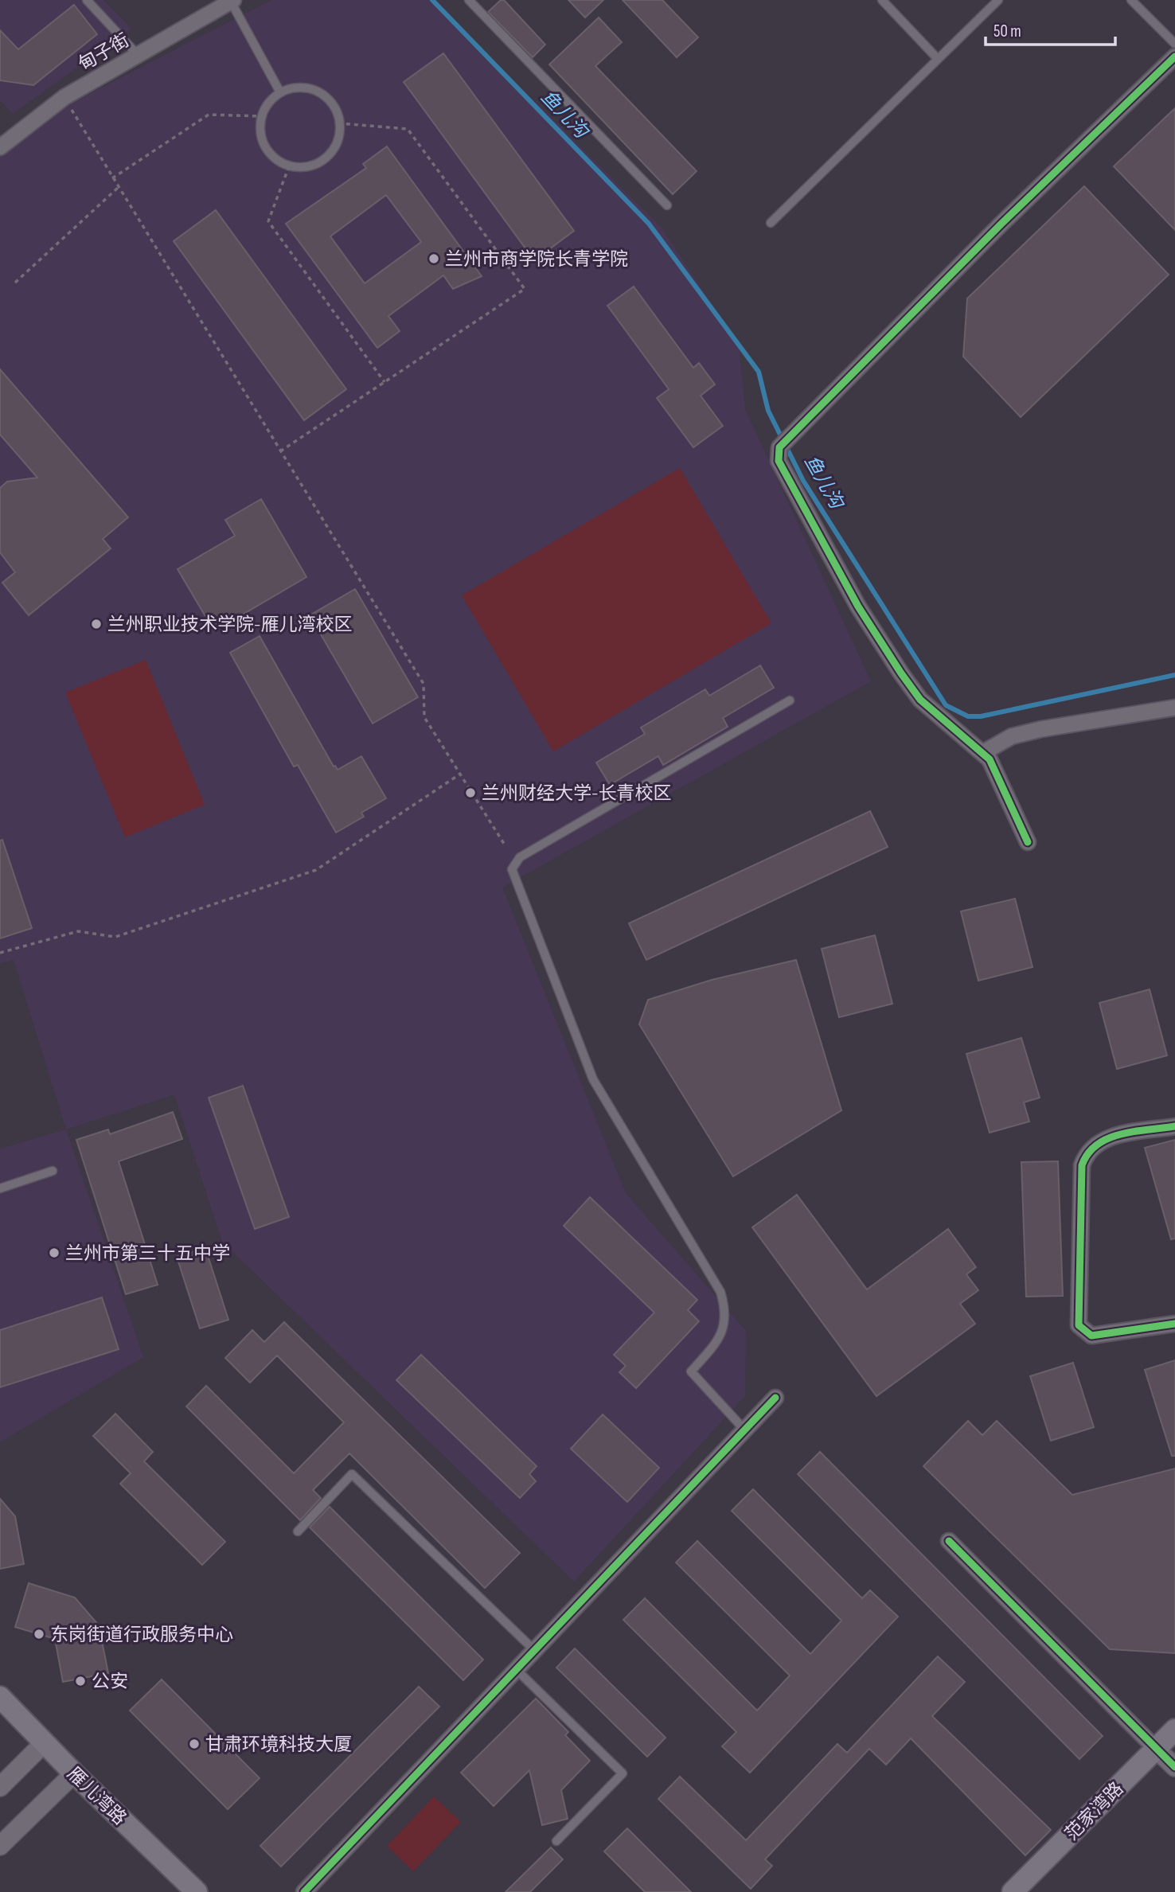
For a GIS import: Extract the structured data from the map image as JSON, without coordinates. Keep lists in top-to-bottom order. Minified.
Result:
{"streets":{"main road":["雁儿湾路","范家湾路"],"street":["甸子街"]},"water":["鱼儿沟"],"places":["兰州市商学院长青学院","兰州职业技术学院-雁儿湾校区","兰州财经大学-长青校区","兰州市第三十五中学","东岗街道行政服务中心","公安","甘肃环境科技大厦"],"scale_bar":"50 m"}
